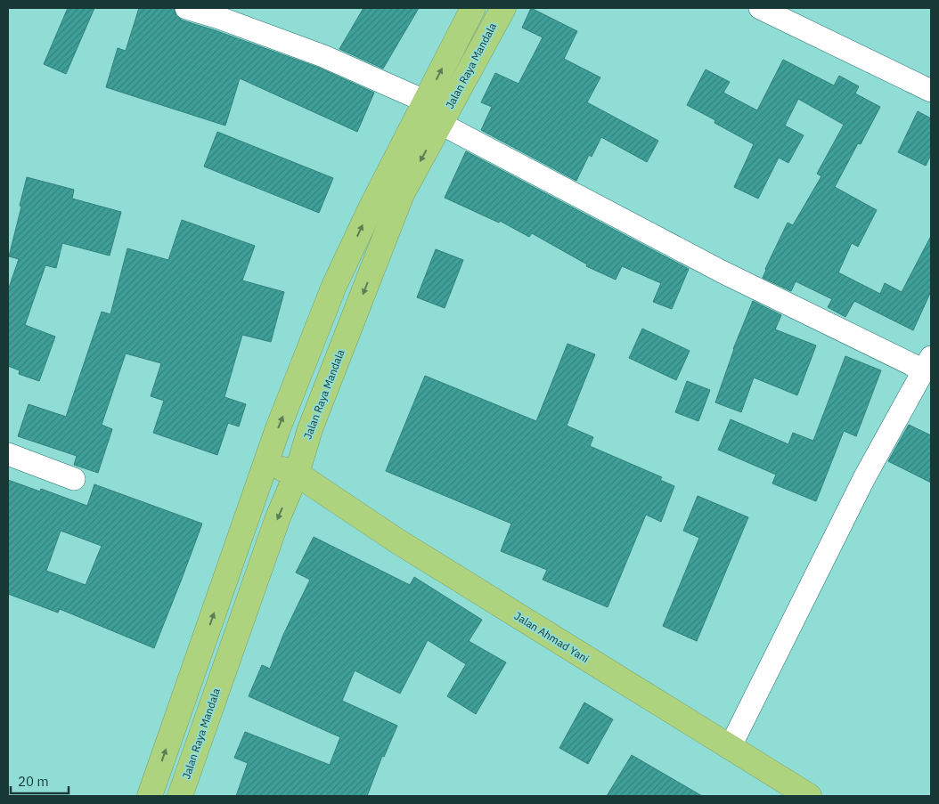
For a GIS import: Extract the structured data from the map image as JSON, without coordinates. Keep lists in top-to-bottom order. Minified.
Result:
{"streets":{"highway":["Jalan Raya Mandala","Jalan Ahmad Yani"]},"crossings":[["Jalan Raya Mandala","Jalan Ahmad Yani"]],"scale_bar":"20 m"}
